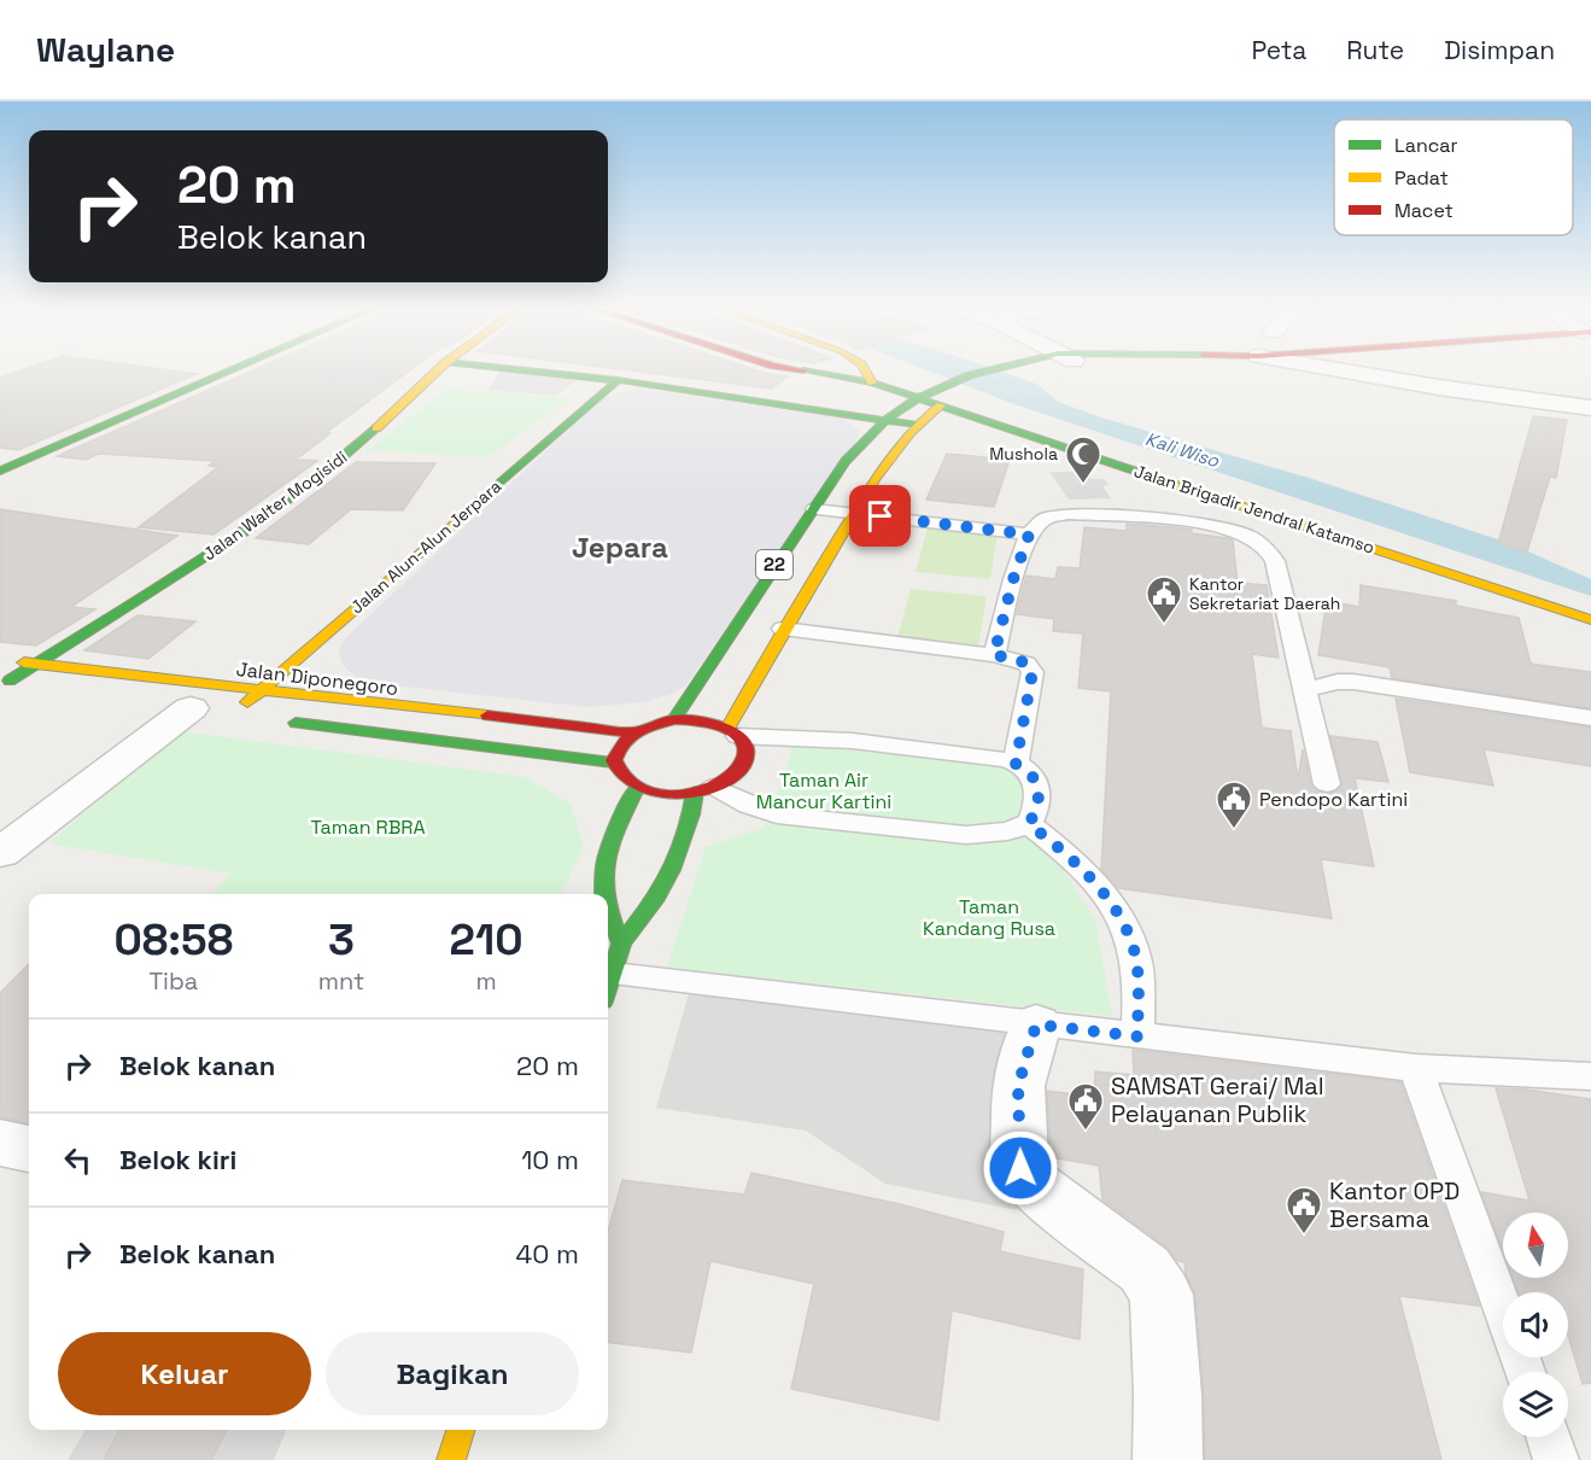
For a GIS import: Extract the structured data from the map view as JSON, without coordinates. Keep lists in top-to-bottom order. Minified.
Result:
{"streets":{"main road":["Jalan Walter Mogisidi","Jalan Brigadir Jendral Katamso","Jalan Alun-Alun Jerpara","22","Jalan Diponegoro"]},"crossings":[["Jalan Walter Mogisidi","Jalan Diponegoro"],["Jalan Brigadir Jendral Katamso","22"],["Jalan Alun-Alun Jerpara","22"],["Jalan Alun-Alun Jerpara","Jalan Diponegoro"],["22","Jalan Diponegoro"]],"districts":["Jepara"],"water":["Kali Wiso"],"parks":["Taman Air Mancur Kartini","Taman RBRA","Taman Kandang Rusa"],"places":{"mosque":["Mushola"],"public building":["Kantor Sekretariat Daerah","Pendopo Kartini","SAMSAT Gerai/ Mal Pelayanan Publik","Kantor OPD Bersama"]},"legend":["Lancar","Padat","Macet"],"north":"top","page":{"header":"Waylane","nav":["Peta","Rute","Disimpan"],"turn":["20 m","Belok kanan"],"eta":["08:58","Tiba","3","mnt","210","m"],"list":[{"name":"Belok kanan","value":"20 m"},{"name":"Belok kiri","value":"10 m"},{"name":"Belok kanan","value":"40 m"}],"buttons":["Keluar","Bagikan"]}}
